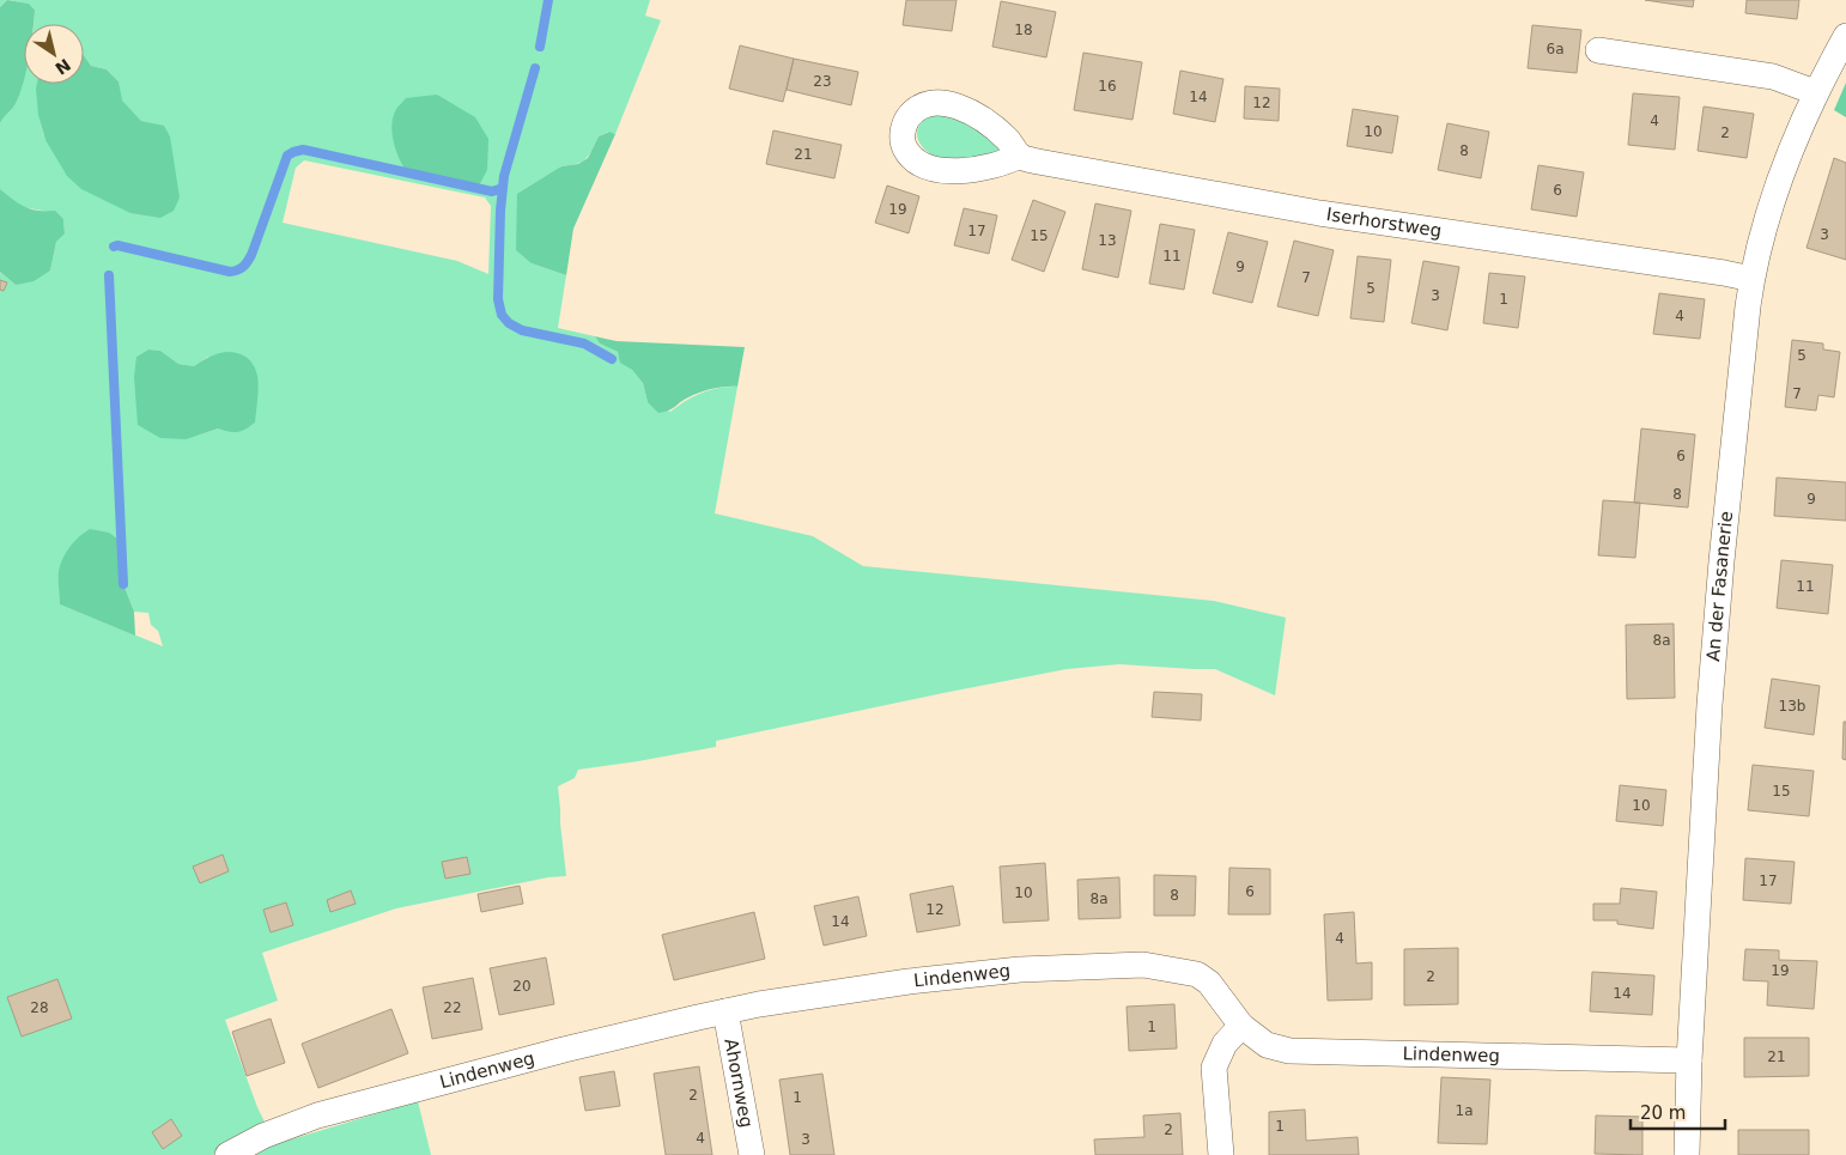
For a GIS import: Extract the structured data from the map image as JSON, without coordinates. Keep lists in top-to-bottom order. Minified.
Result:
{"streets":{"street":["Iserhorstweg","An der Fasanerie","Lindenweg","Ahornweg"]},"crossings":[["Iserhorstweg","An der Fasanerie"],["An der Fasanerie","Lindenweg"],["Lindenweg","Ahornweg"]],"house_numbers":["18","6a","23","16","14","12","4","10","2","8","21","6","19","17","3","15","13","11","9","7","5","3","1","4","5","7","6","8","9","11","8a","13b","15","10","17","6","10","8","8a","12","14","4","19","2","20","14","28","22","1","21","2","1","1a","1","2","4","3"],"scale_bar":"20 m","north":"bottom right"}
